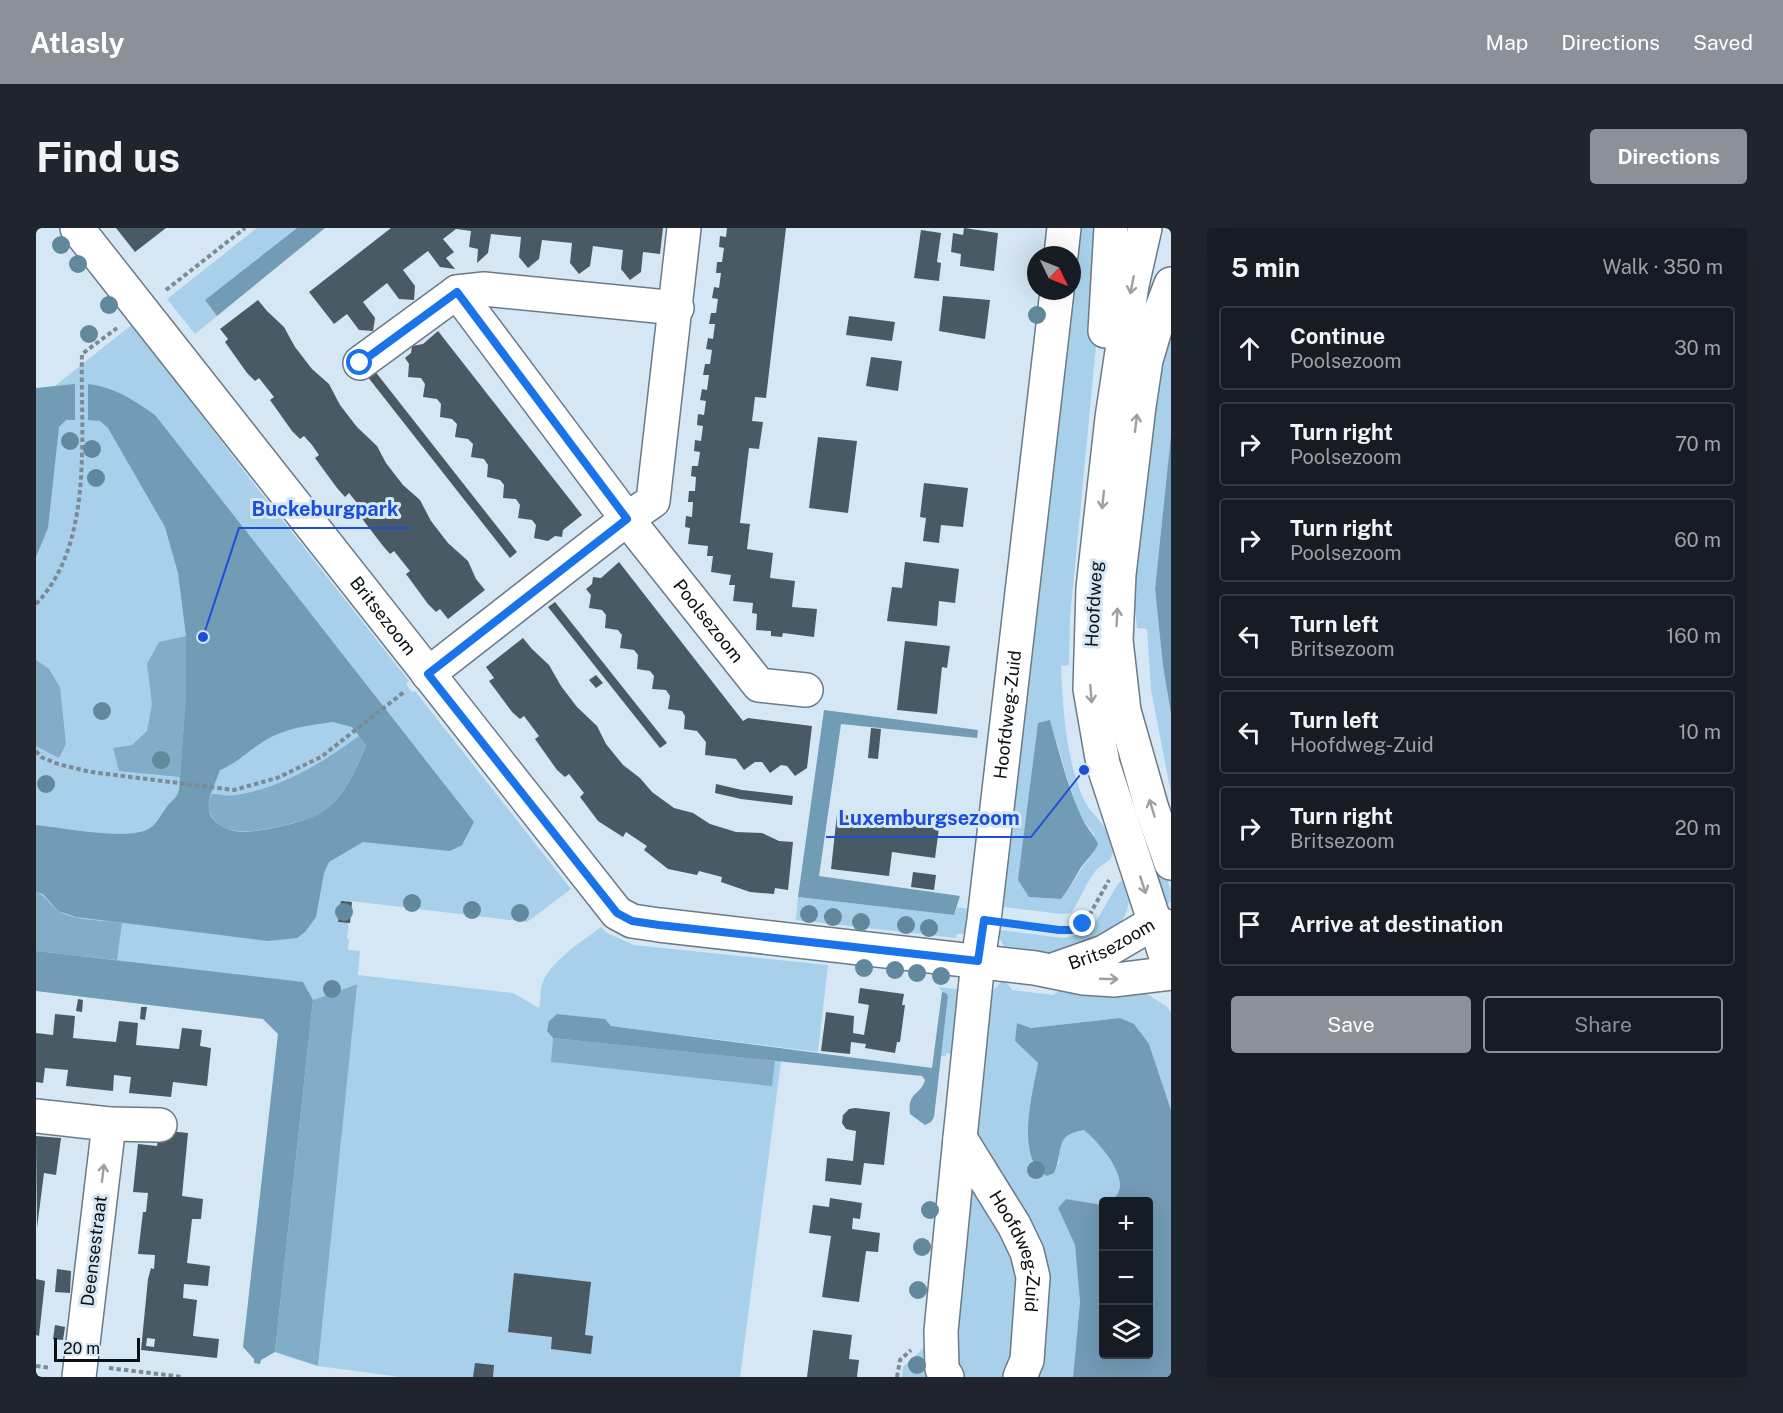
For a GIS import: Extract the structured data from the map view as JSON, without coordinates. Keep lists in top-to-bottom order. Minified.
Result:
{"streets":{"street":["Hoofdweg","Britsezoom","Poolsezoom","Hoofdweg-Zuid","Deensestraat"]},"crossings":[["Hoofdweg","Britsezoom"],["Britsezoom","Hoofdweg-Zuid"]],"one_way":["Deensestraat"],"places":["Buckeburgpark","Luxemburgsezoom"],"scale_bar":"20 m","north":"bottom right","page":{"header":"Atlasly","nav":["Map","Directions","Saved"],"buttons":["Directions",["Save","Share"]],"title":"Find us","heading":["5 min","Walk · 350 m"],"list":[["Continue","Poolsezoom","30 m"],["Turn right","Poolsezoom","70 m"],["Turn right","Poolsezoom","60 m"],["Turn left","Britsezoom","160 m"],["Turn left","Hoofdweg-Zuid","10 m"],["Turn right","Britsezoom","20 m"],"Arrive at destination"],"map_buttons":["+","−"],"scale":"20 m"}}
